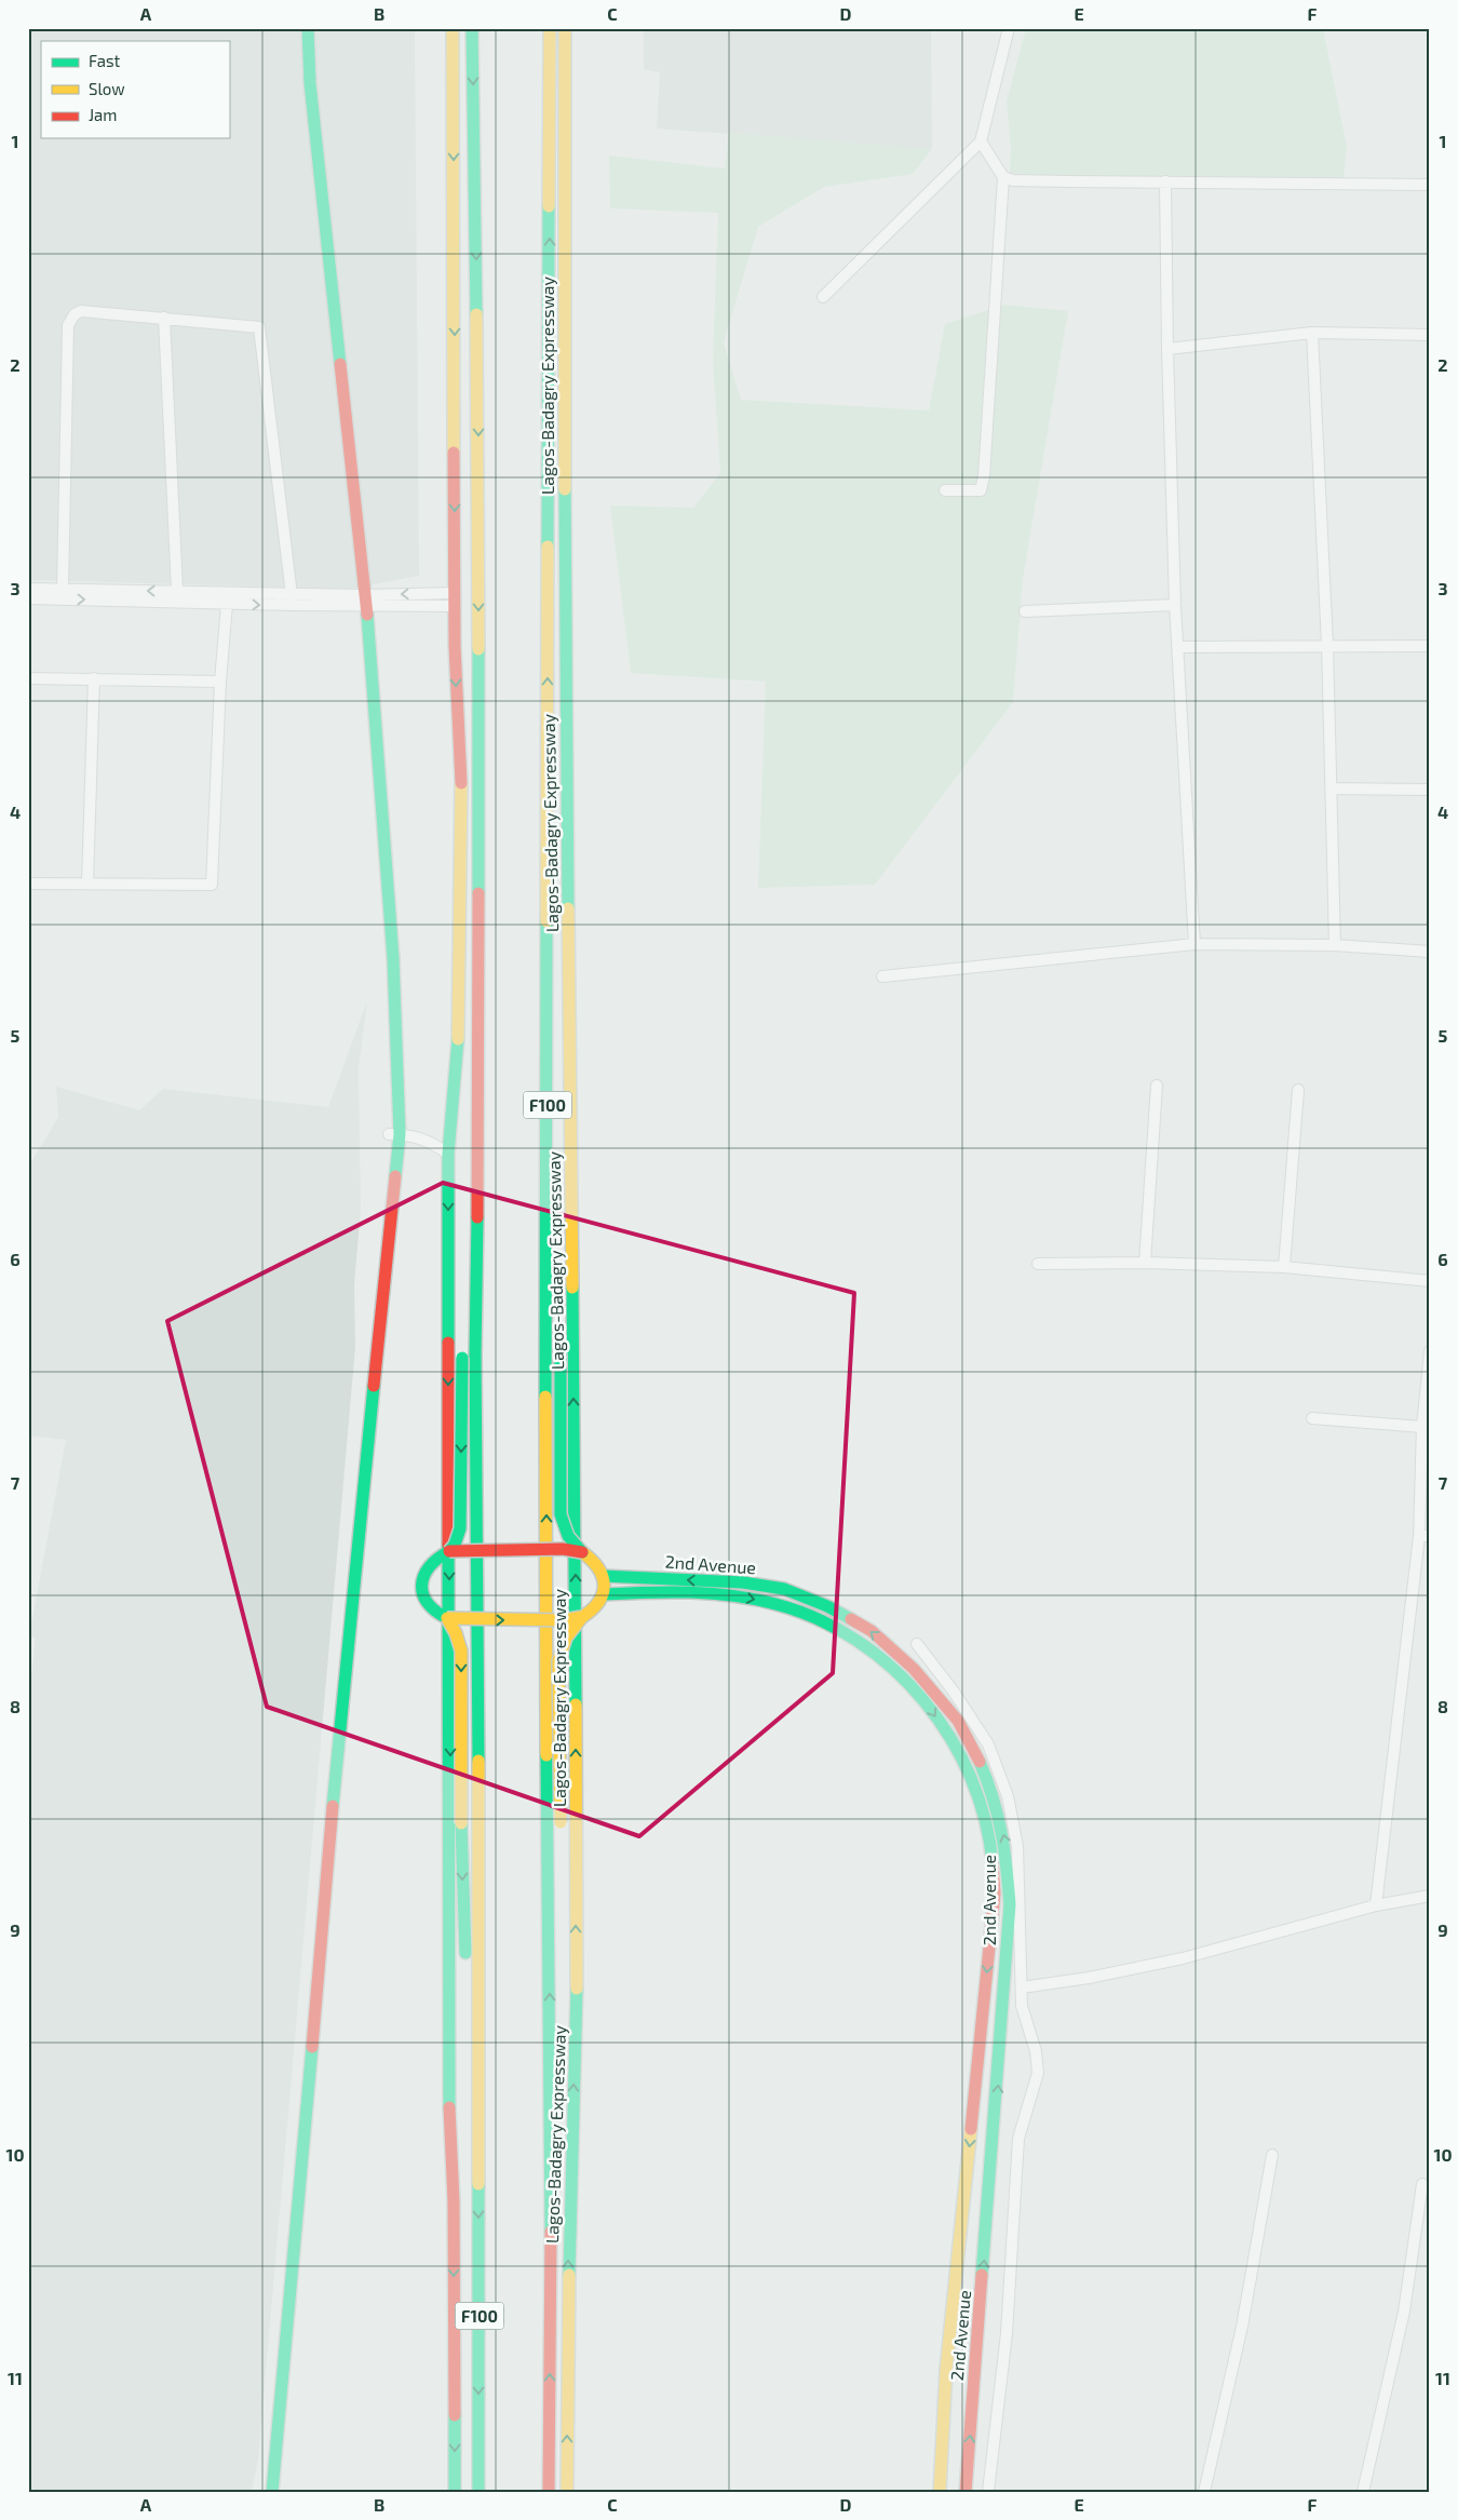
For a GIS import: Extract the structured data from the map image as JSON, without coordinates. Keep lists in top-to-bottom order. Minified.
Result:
{"streets":{"main road":["Lagos-Badagry Expressway","F100","2nd Avenue"]},"legend":["Fast","Slow","Jam"],"grid":{"columns":["A","B","C","D","E","F"],"rows":["1","2","3","4","5","6","7","8","9","10","11"]}}
